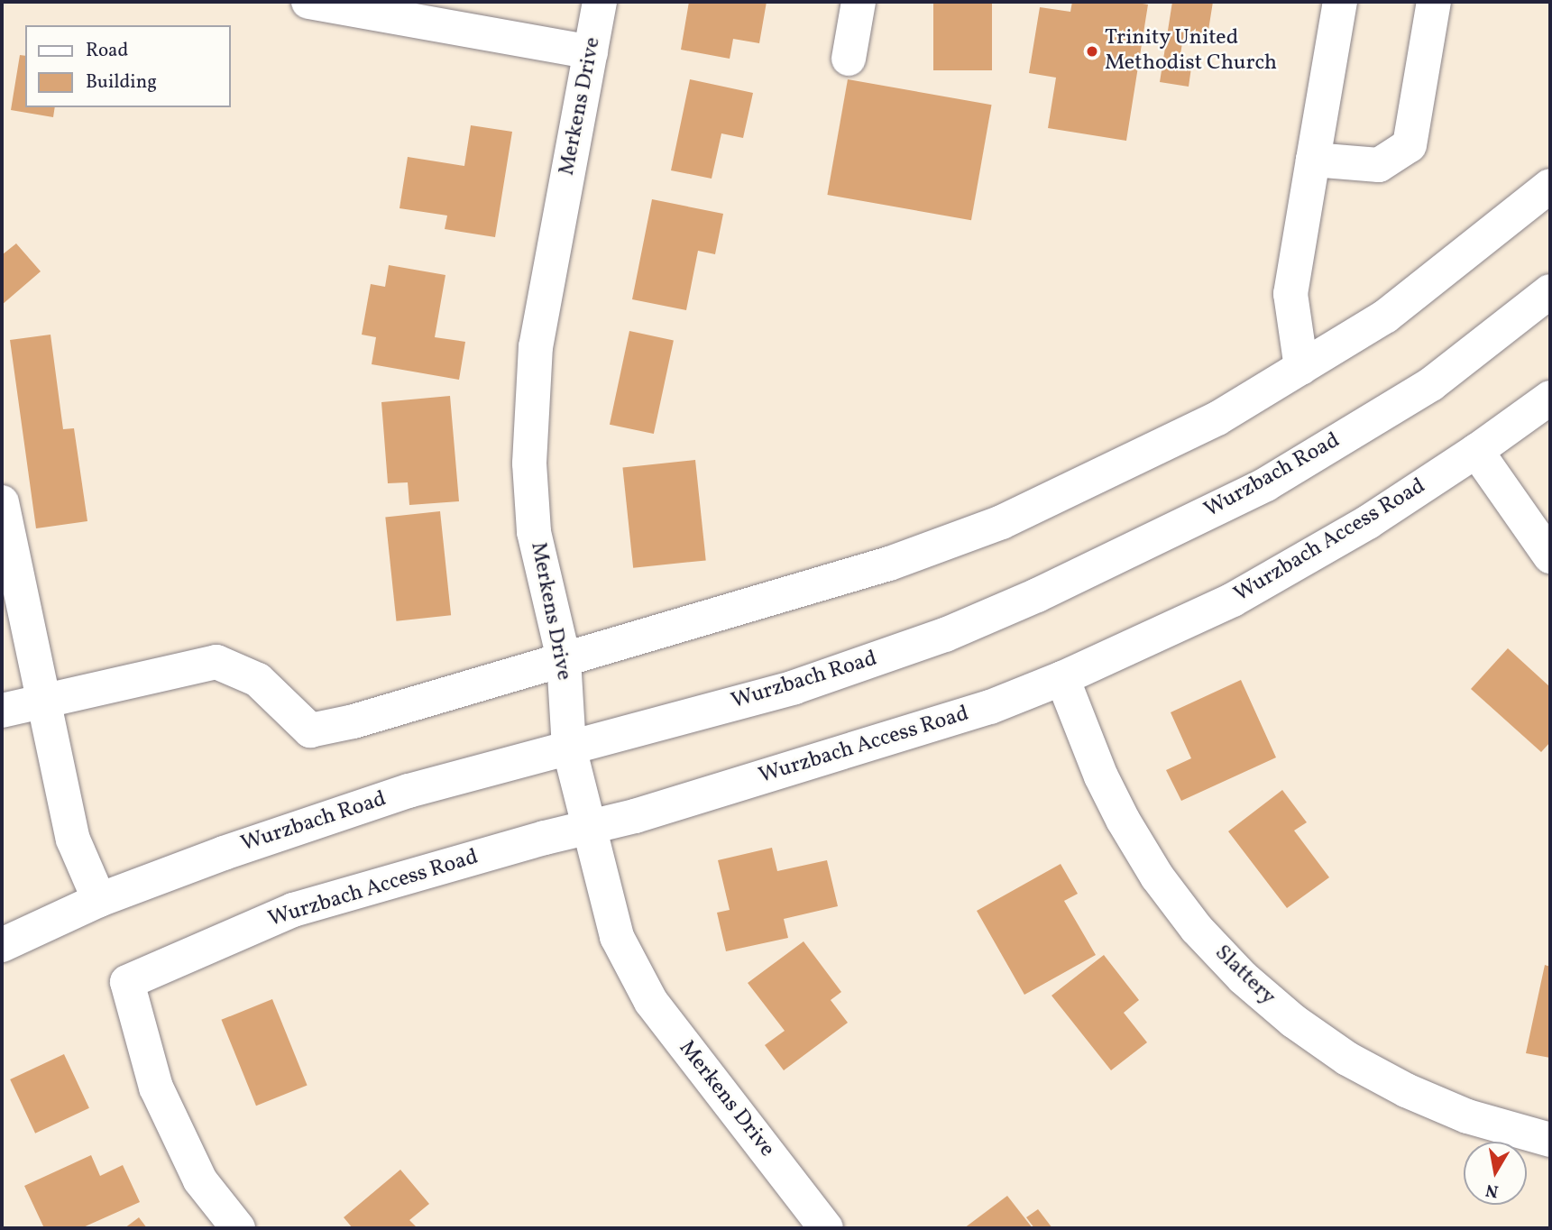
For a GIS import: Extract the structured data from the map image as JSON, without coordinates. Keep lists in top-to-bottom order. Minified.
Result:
{"streets":{"street":["Merkens Drive","Wurzbach Road","Wurzbach Access Road","Slattery"]},"crossings":[["Merkens Drive","Wurzbach Road"],["Merkens Drive","Wurzbach Access Road"],["Wurzbach Access Road","Slattery"]],"places":["Trinity United Methodist Church"],"legend":["Road","Building"],"north":"bottom"}
